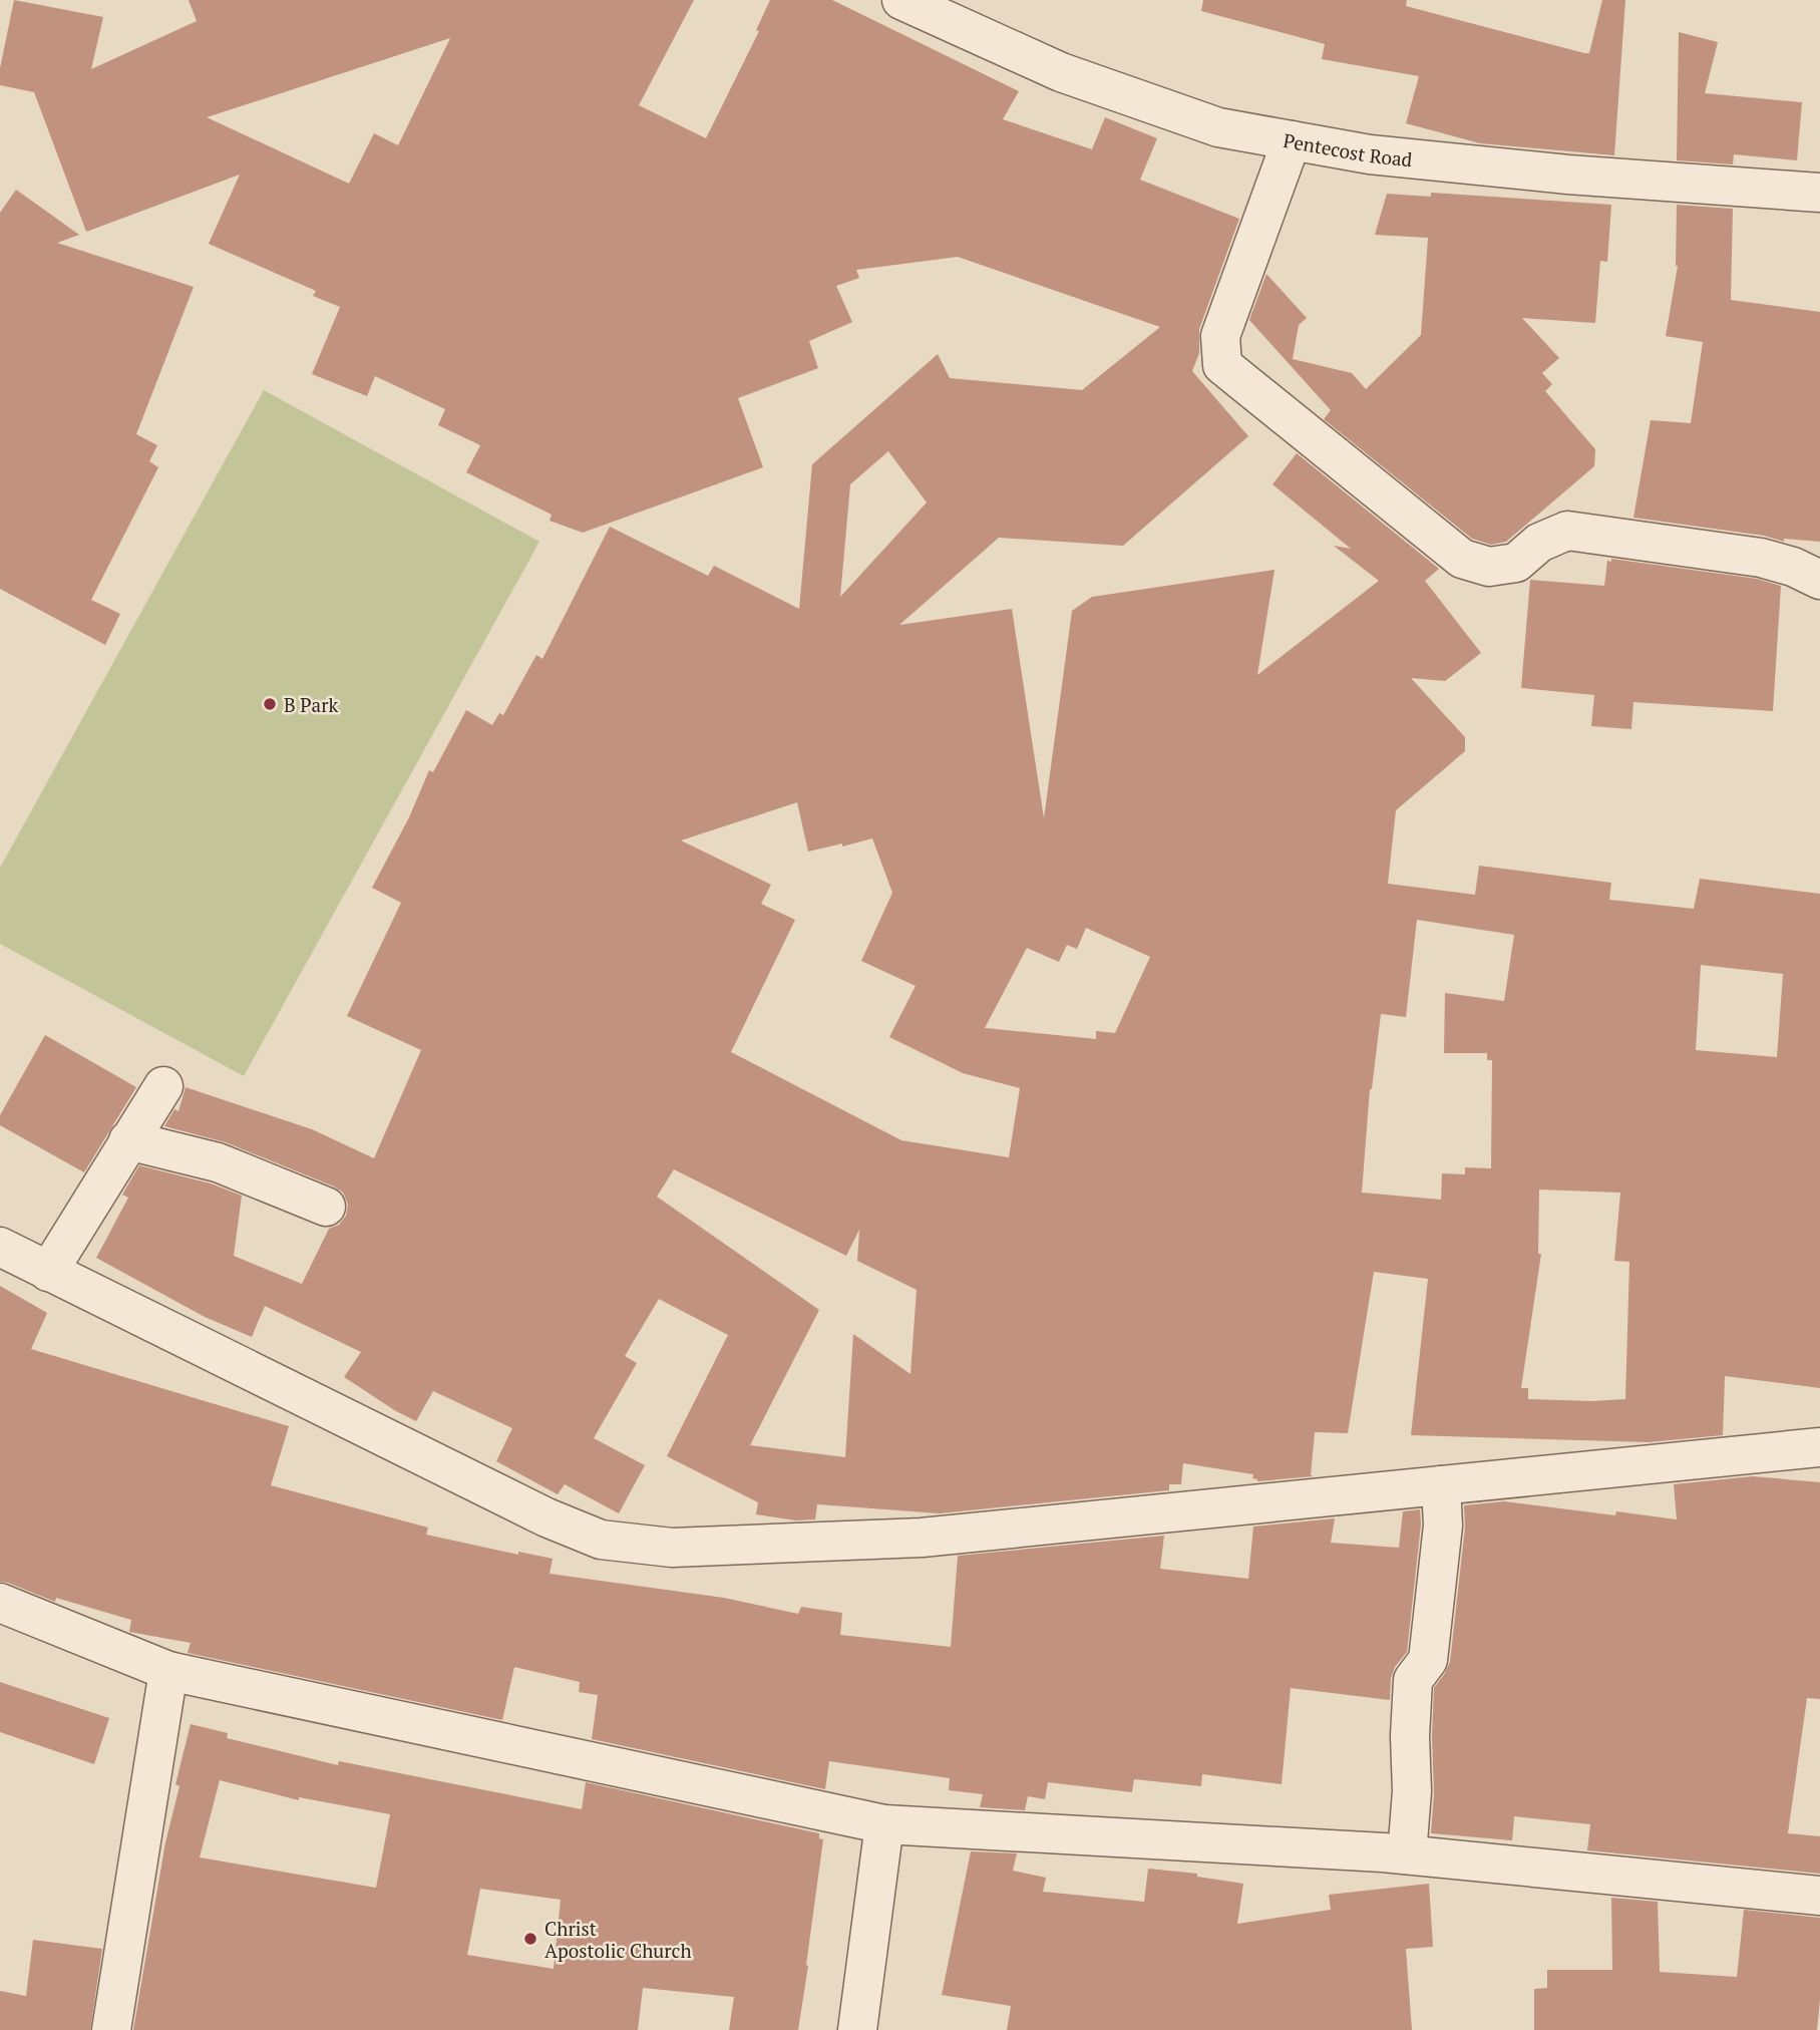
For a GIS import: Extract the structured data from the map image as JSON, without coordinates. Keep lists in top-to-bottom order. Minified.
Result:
{"streets":{"street":["Pentecost Road"]},"places":["B Park","Christ Apostolic Church"]}
